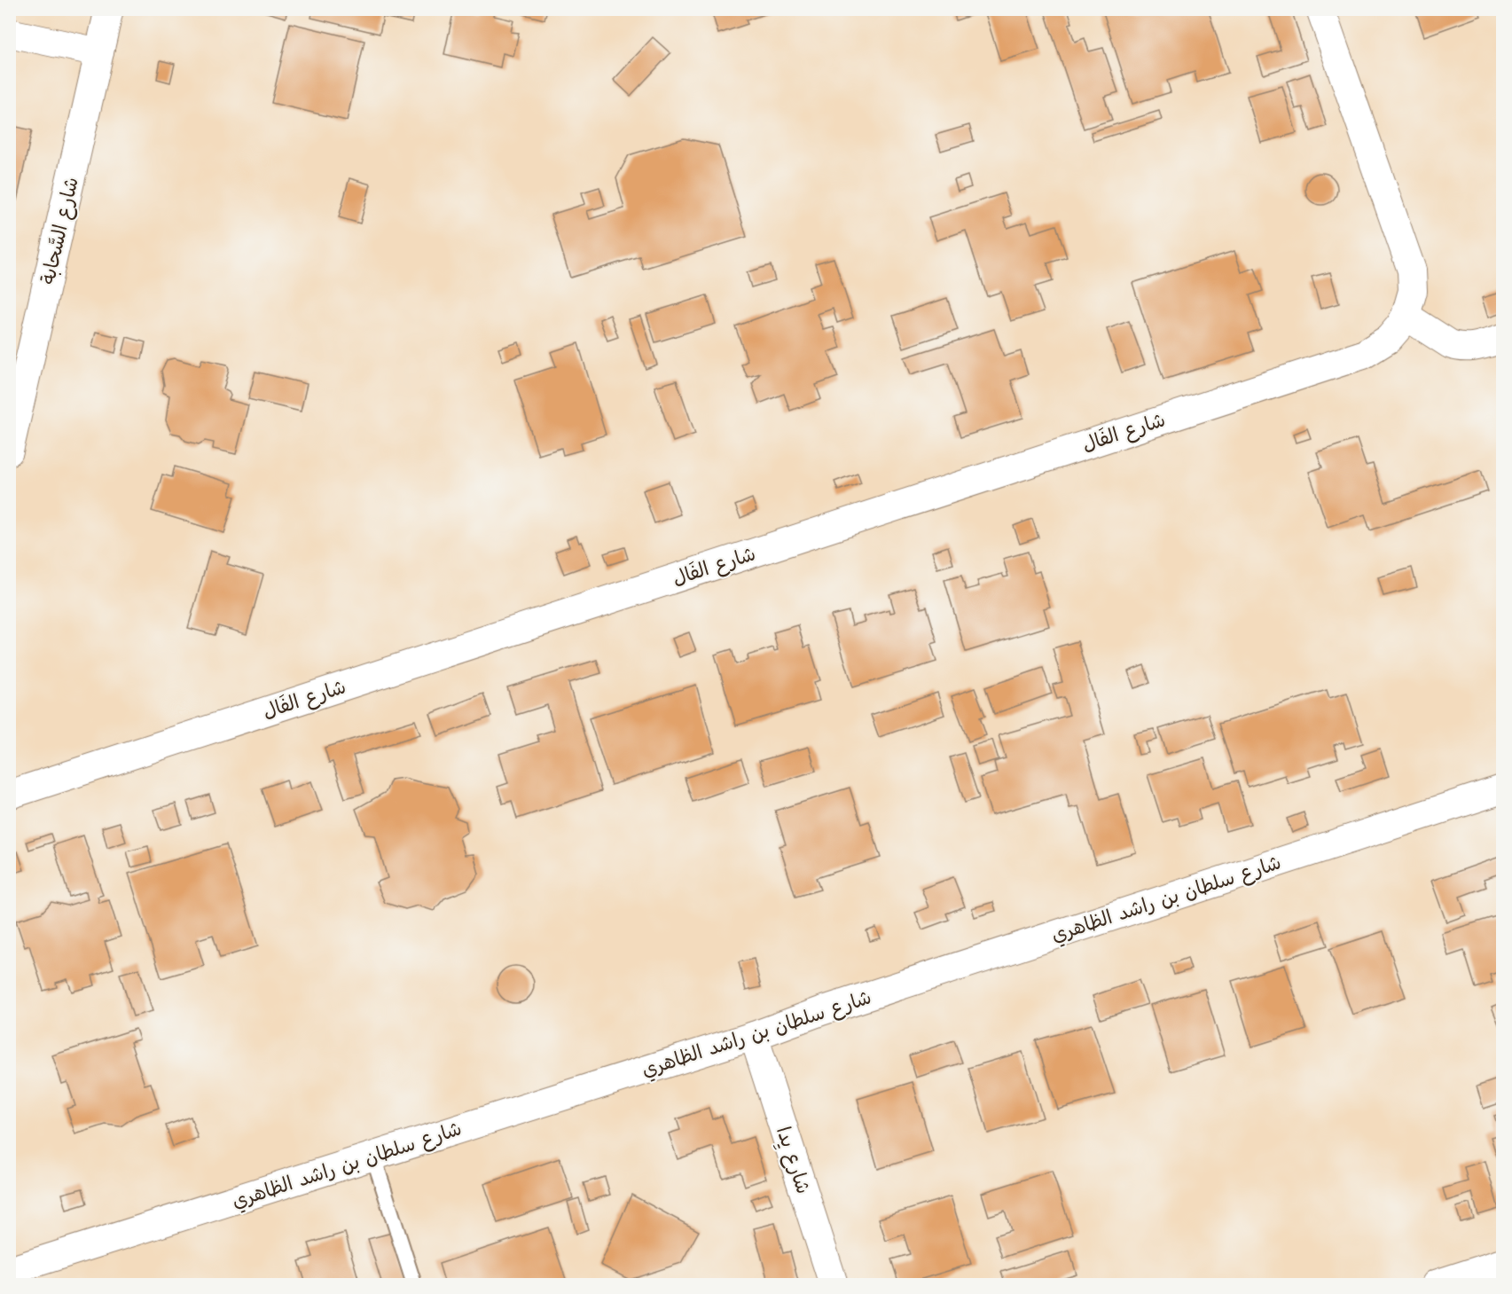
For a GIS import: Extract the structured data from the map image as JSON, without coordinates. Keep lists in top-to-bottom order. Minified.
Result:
{"streets":{"street":["شارع السَّحابة","شارع الفَال","شارع سلطان بن راشد الظاهري","شارع يِدا"]},"crossings":[["شارع سلطان بن راشد الظاهري","شارع يِدا"]]}
